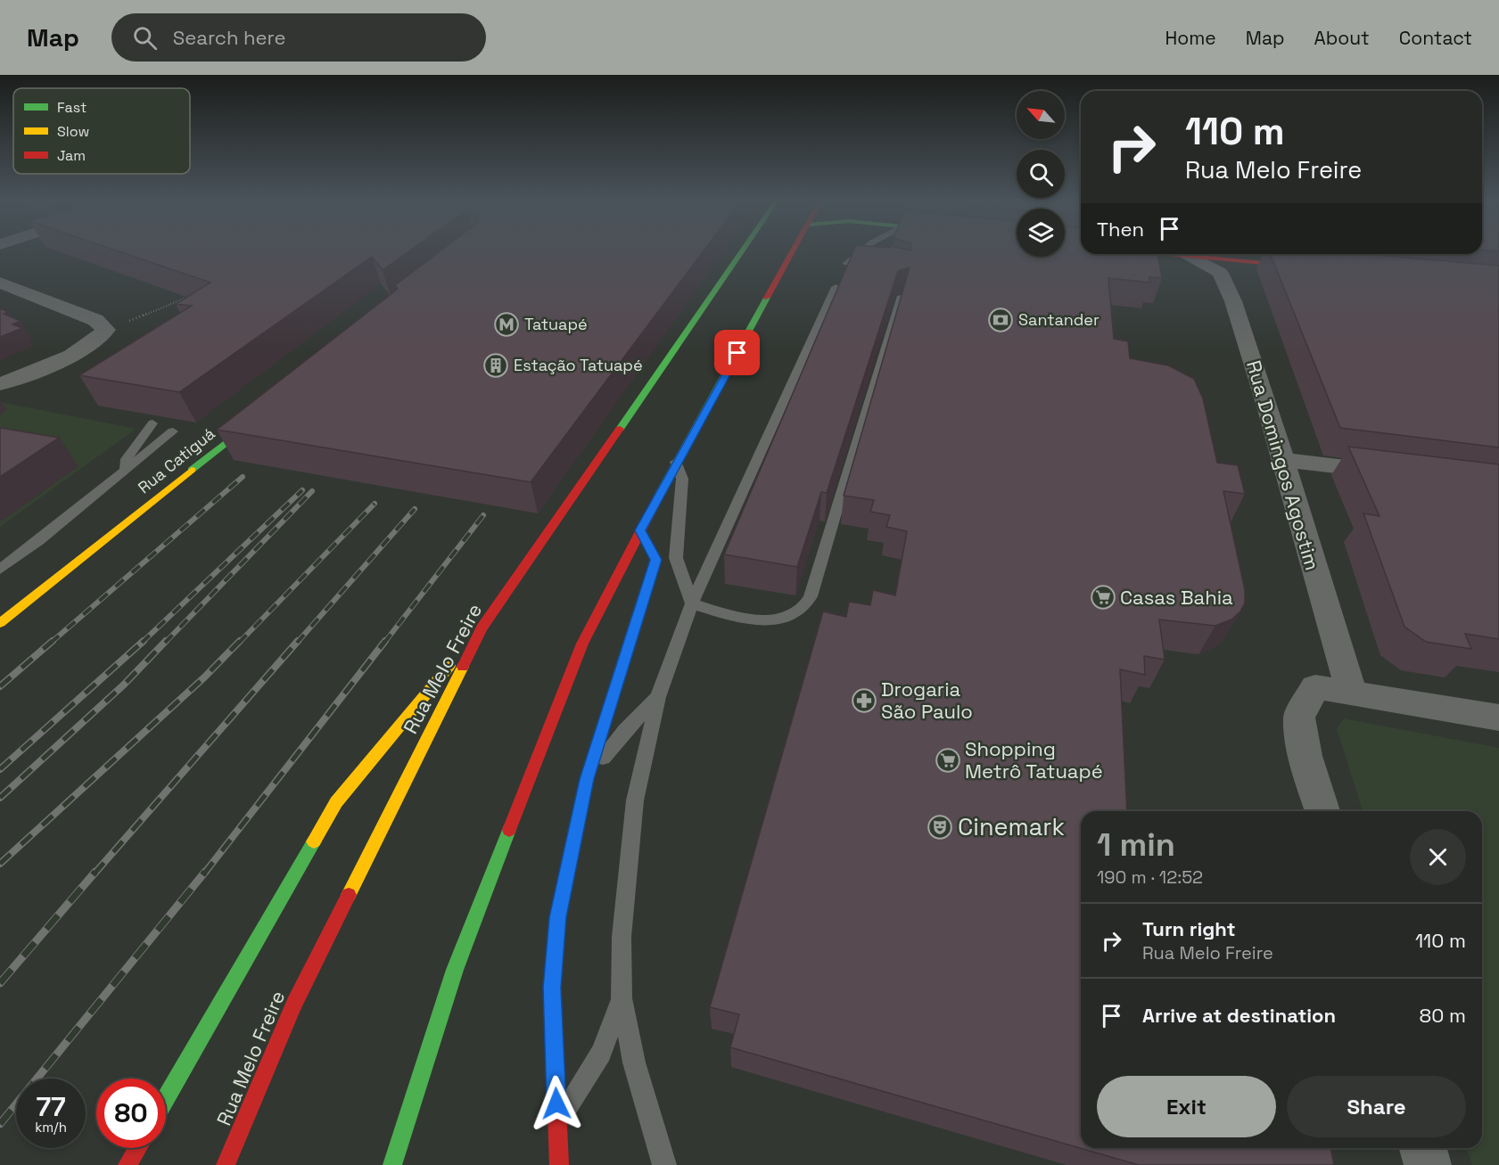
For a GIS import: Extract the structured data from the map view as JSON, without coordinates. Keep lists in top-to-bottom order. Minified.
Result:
{"streets":{"main road":["Rua Catiguá","Rua Melo Freire"],"street":["Rua Domingos Agostim"]},"places":{"bank":["Santander"],"metro station":["Tatuapé"],"building":["Estação Tatuapé"],"supermarket":["Casas Bahia","Shopping Metrô Tatuapé"],"pharmacy":["Drogaria São Paulo"],"theatre":["Cinemark"]},"legend":["Fast","Slow","Jam"],"north":"top left","page":{"header":"Map","search":"Search here","nav":["Home","Map","About","Contact"],"turn":["110 m","Rua Melo Freire"],"then":"Then","heading":["1 min","190 m · 12:52"],"list":[{"name":"Turn right","note":"Rua Melo Freire","value":"110 m"},{"name":"Arrive at destination","value":"80 m"}],"buttons":["Exit","Share"],"speed":"77 km/h","limit":"80"}}
